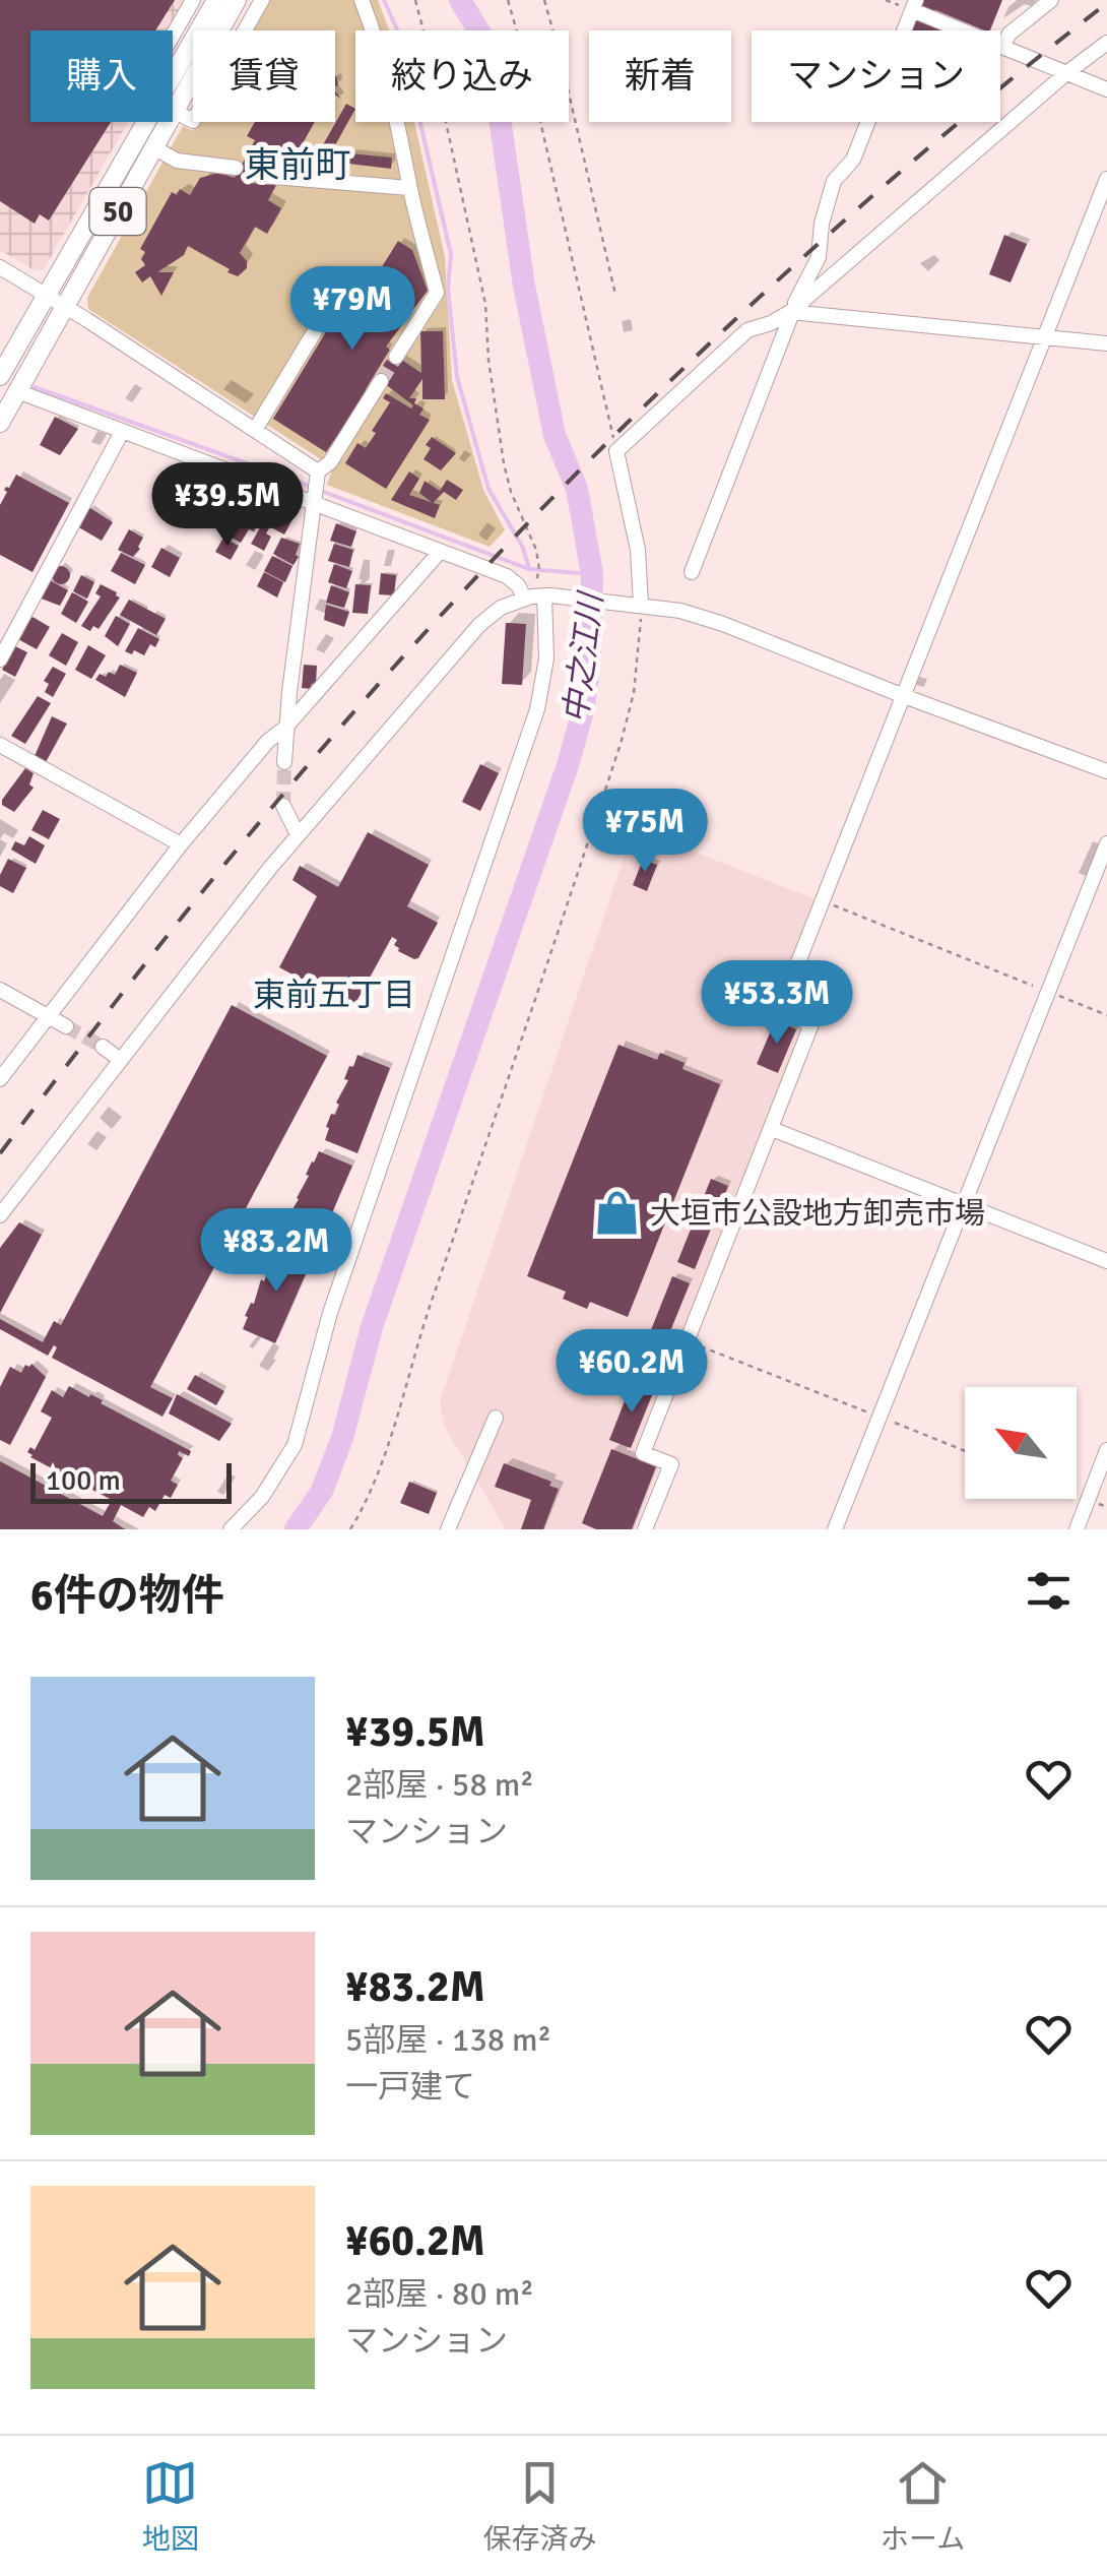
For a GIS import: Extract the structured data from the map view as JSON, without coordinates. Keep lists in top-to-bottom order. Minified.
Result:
{"streets":{"main road":["50"]},"districts":["東前町","東前五丁目"],"water":["中之江川"],"places":{"shop":["大垣市公設地方卸売市場"]},"scale_bar":"100 m","north":"top left","page":{"chip":["購入","賃貸","絞り込み","新着","マンション"],"price":["¥79M","¥39.5M","¥75M","¥53.3M","¥83.2M","¥60.2M"],"scale":"100 m","heading":"6件の物件","list":[{"name":"¥39.5M","note":"2部屋 · 58 m² · マンション"},{"name":"¥83.2M","note":"5部屋 · 138 m² · 一戸建て"},{"name":"¥60.2M","note":"2部屋 · 80 m² · マンション"}],"tabs":["地図","保存済み","ホーム"]}}
